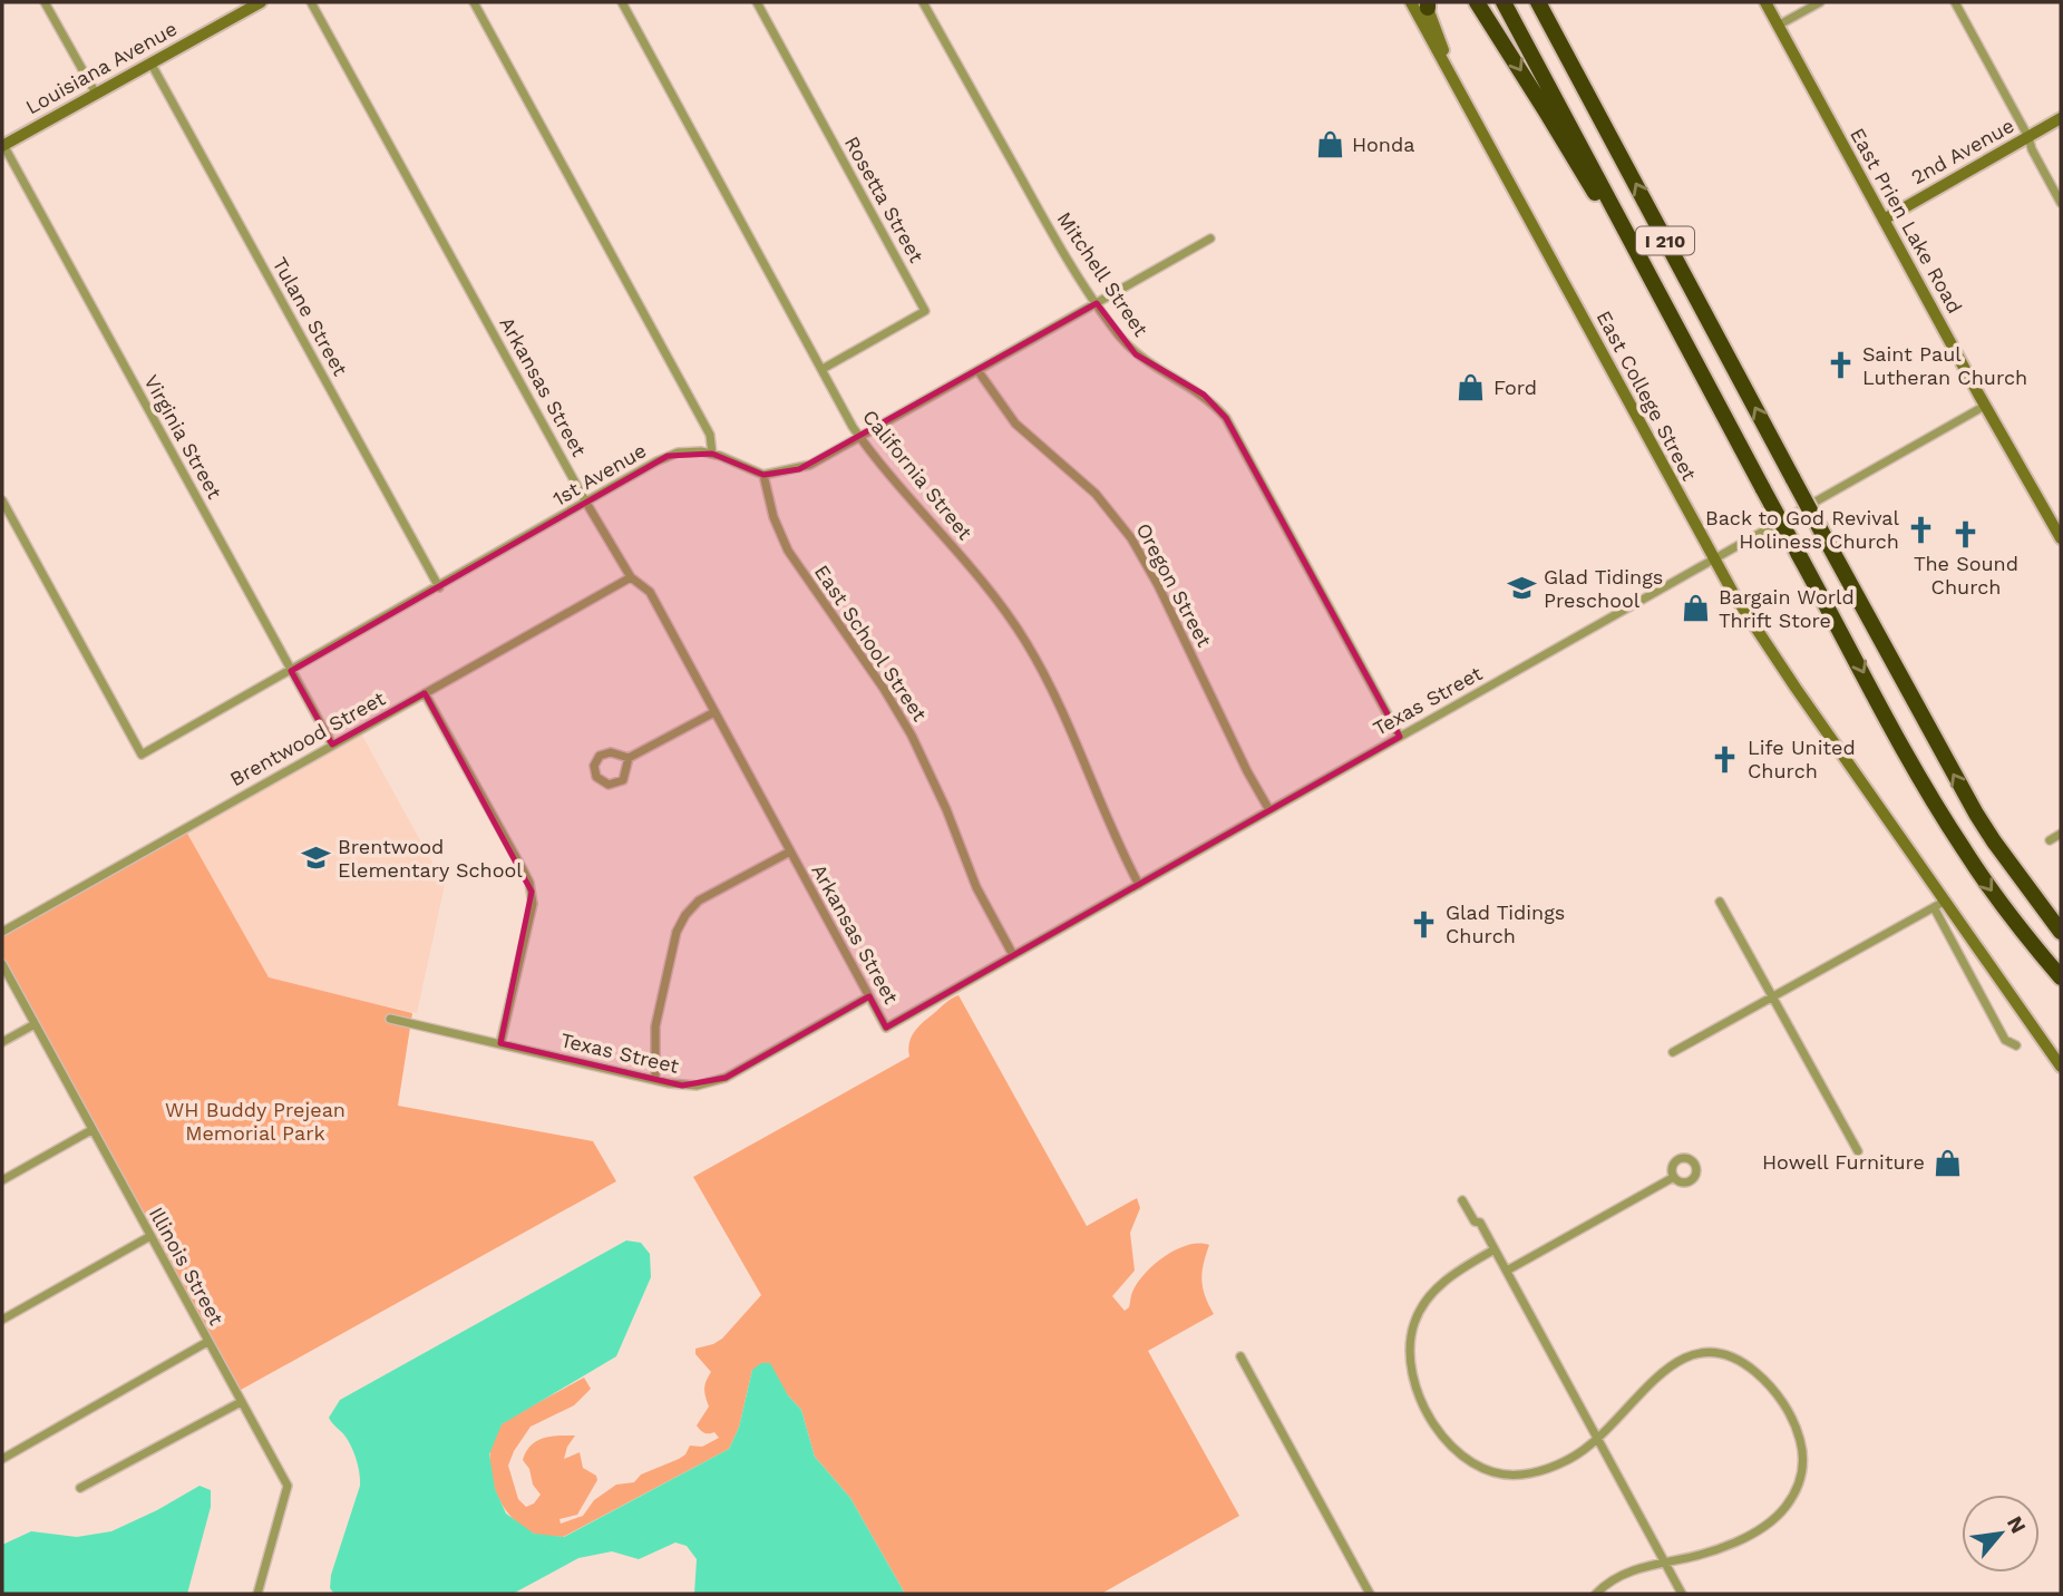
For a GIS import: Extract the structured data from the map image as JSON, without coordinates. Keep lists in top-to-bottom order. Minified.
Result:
{"streets":{"highway":["I 210"],"street":["Louisiana Avenue","2nd Avenue","Rosetta Street","East Prien Lake Road","Mitchell Street","Tulane Street","Arkansas Street","East College Street","Virginia Street","1st Avenue","California Street","Oregon Street","East School Street","Texas Street","Brentwood Street","Illinois Street"]},"crossings":[["Louisiana Avenue","Tulane Street"],["Louisiana Avenue","Virginia Street"],["2nd Avenue","East Prien Lake Road"],["Rosetta Street","California Street"],["East Prien Lake Road","Texas Street"],["Mitchell Street","Texas Street"],["Tulane Street","1st Avenue"],["Arkansas Street","1st Avenue"],["Arkansas Street","Texas Street"],["Arkansas Street","Brentwood Street"],["East College Street","Texas Street"],["Virginia Street","1st Avenue"],["Virginia Street","Brentwood Street"],["1st Avenue","East School Street"],["California Street","Texas Street"],["Oregon Street","Texas Street"],["East School Street","Texas Street"]],"parks":["WH Buddy Prejean Memorial Park"],"places":{"shop":["Honda","Ford","Bargain World Thrift Store","Howell Furniture"],"church":["Saint Paul Lutheran Church","Back to God Revival Holiness Church","The Sound Church","Life United Church","Glad Tidings Church"],"school or university":["Glad Tidings Preschool","Brentwood Elementary School"]},"north":"top right"}
